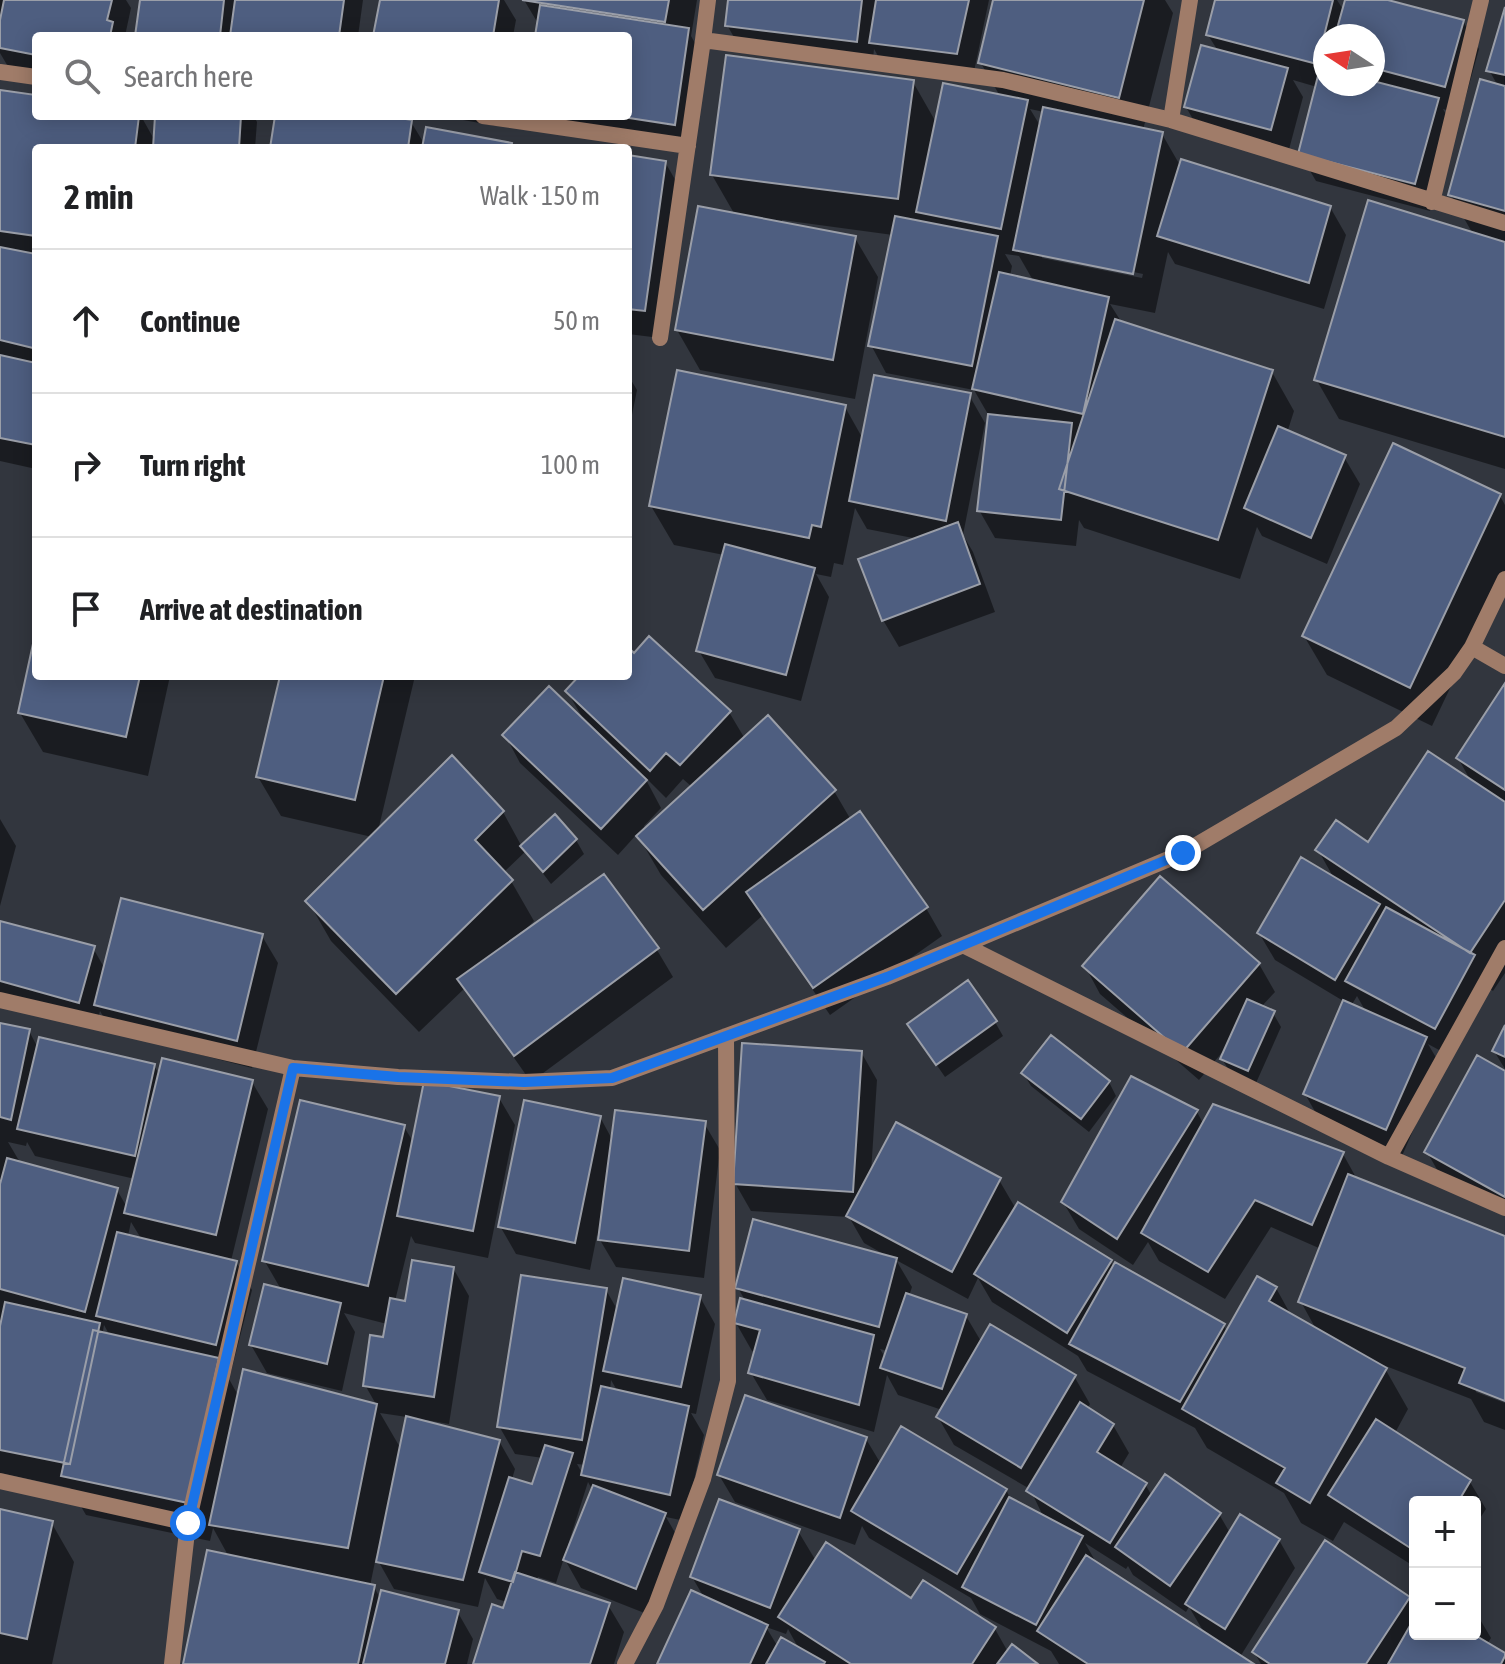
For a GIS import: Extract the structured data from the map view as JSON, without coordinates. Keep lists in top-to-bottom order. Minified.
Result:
{"north":"left","page":{"search":"Search here","heading":["2 min","Walk · 150 m"],"list":[["Continue","50 m"],["Turn right","100 m"],"Arrive at destination"],"map_buttons":["+","−"]}}
